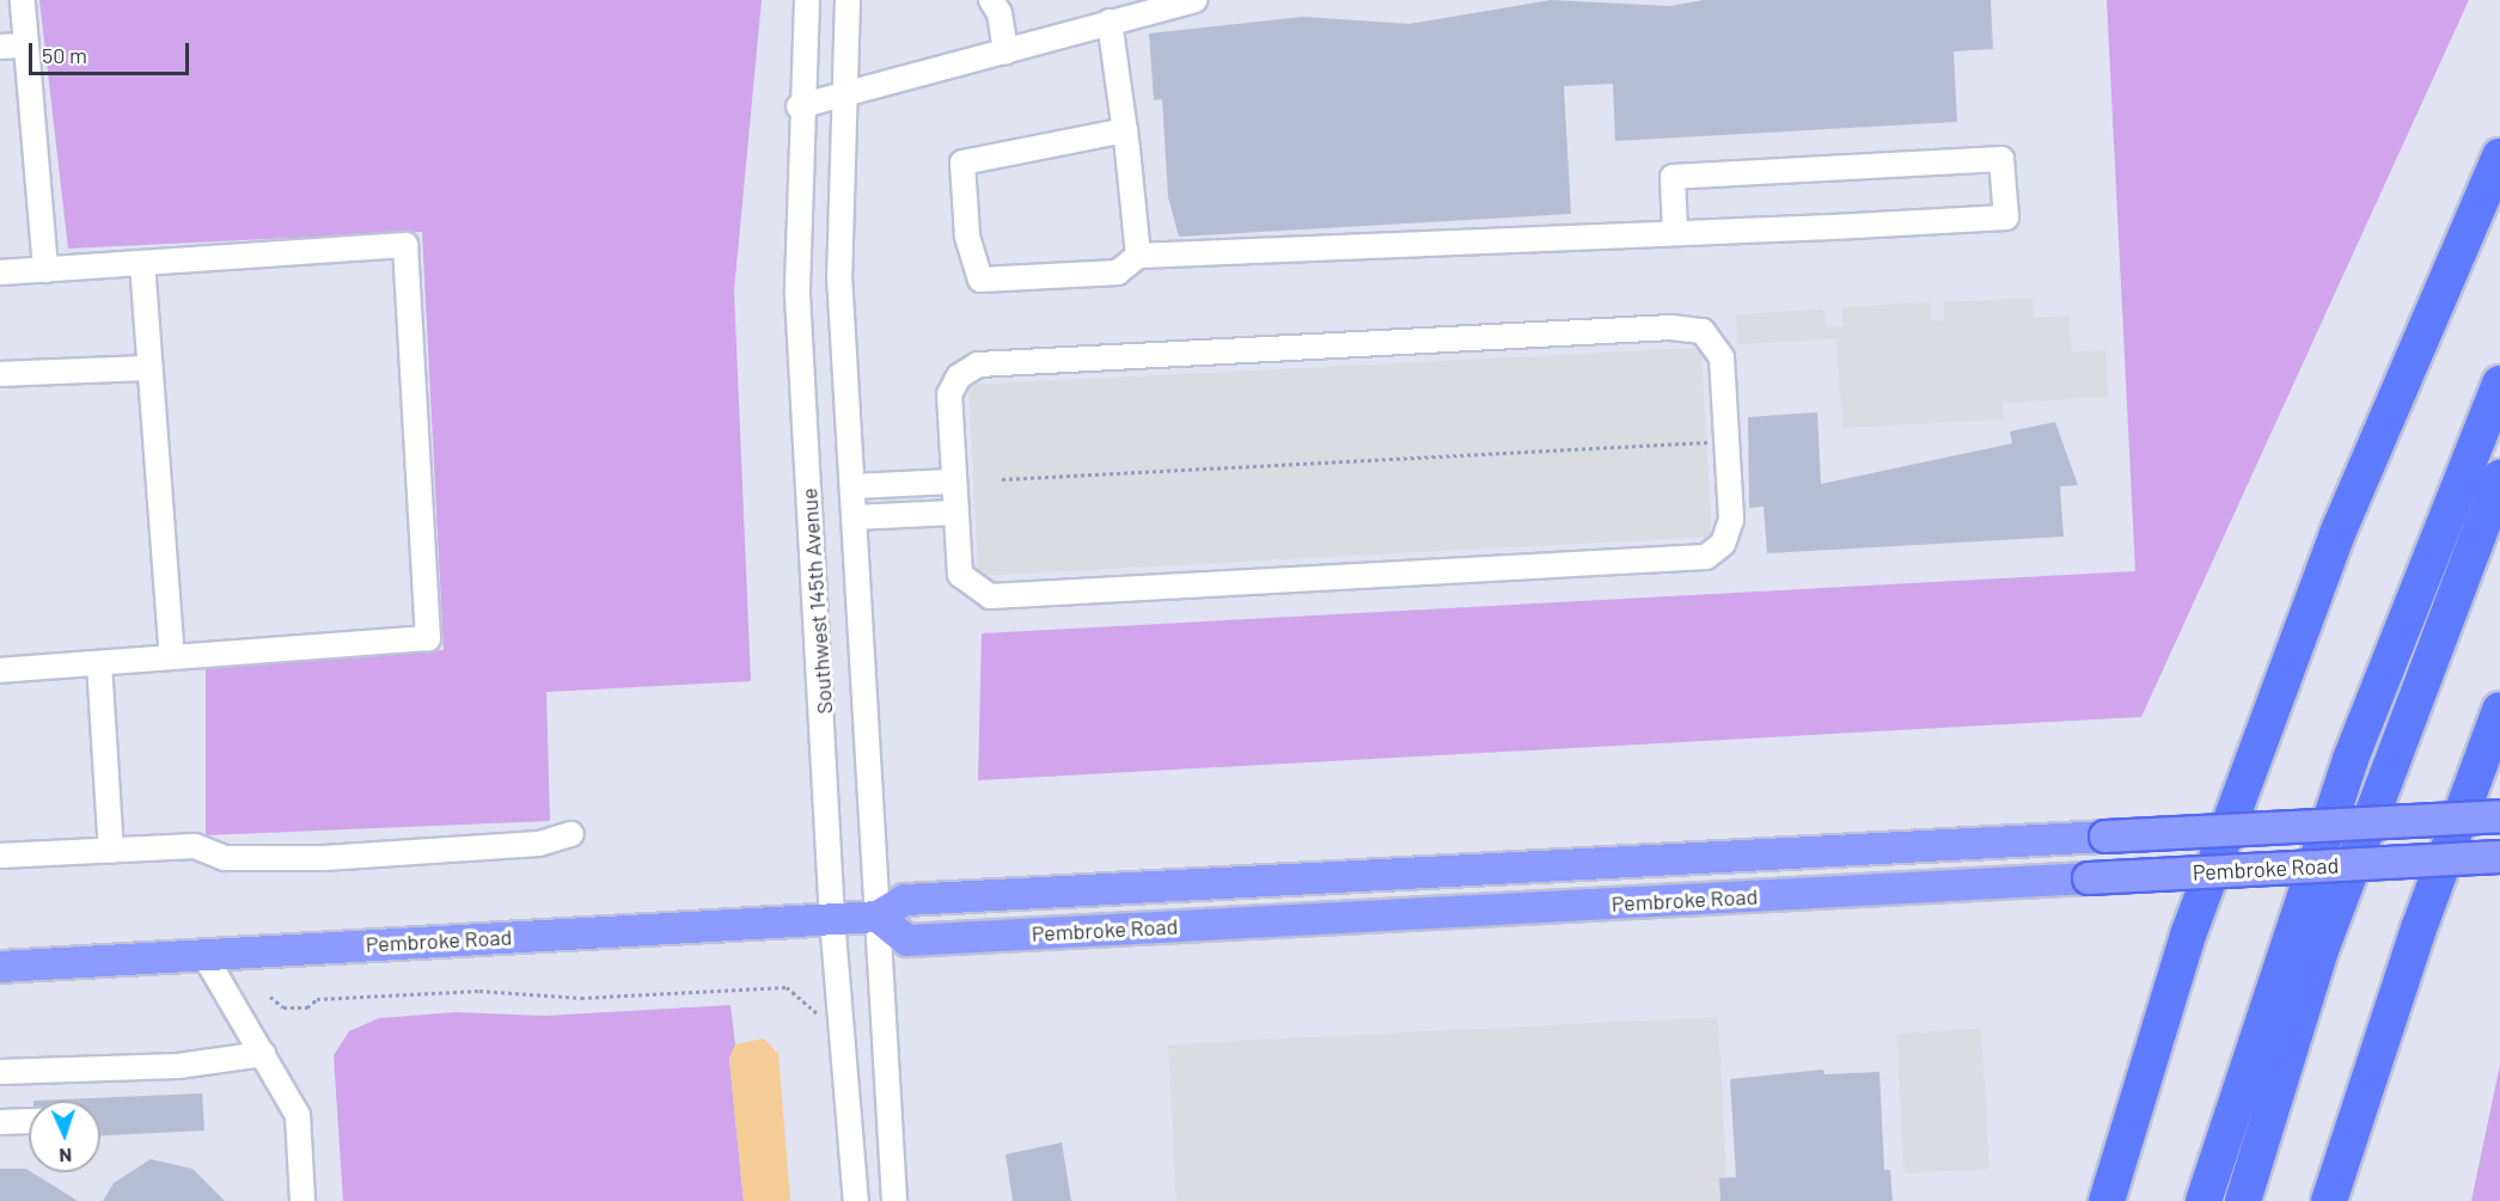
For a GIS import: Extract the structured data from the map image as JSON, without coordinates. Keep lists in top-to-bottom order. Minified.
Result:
{"streets":{"main road":["Pembroke Road"],"street":["Southwest 145th Avenue"]},"crossings":[["Southwest 145th Avenue","Pembroke Road"]],"scale_bar":"50 m","north":"bottom"}
